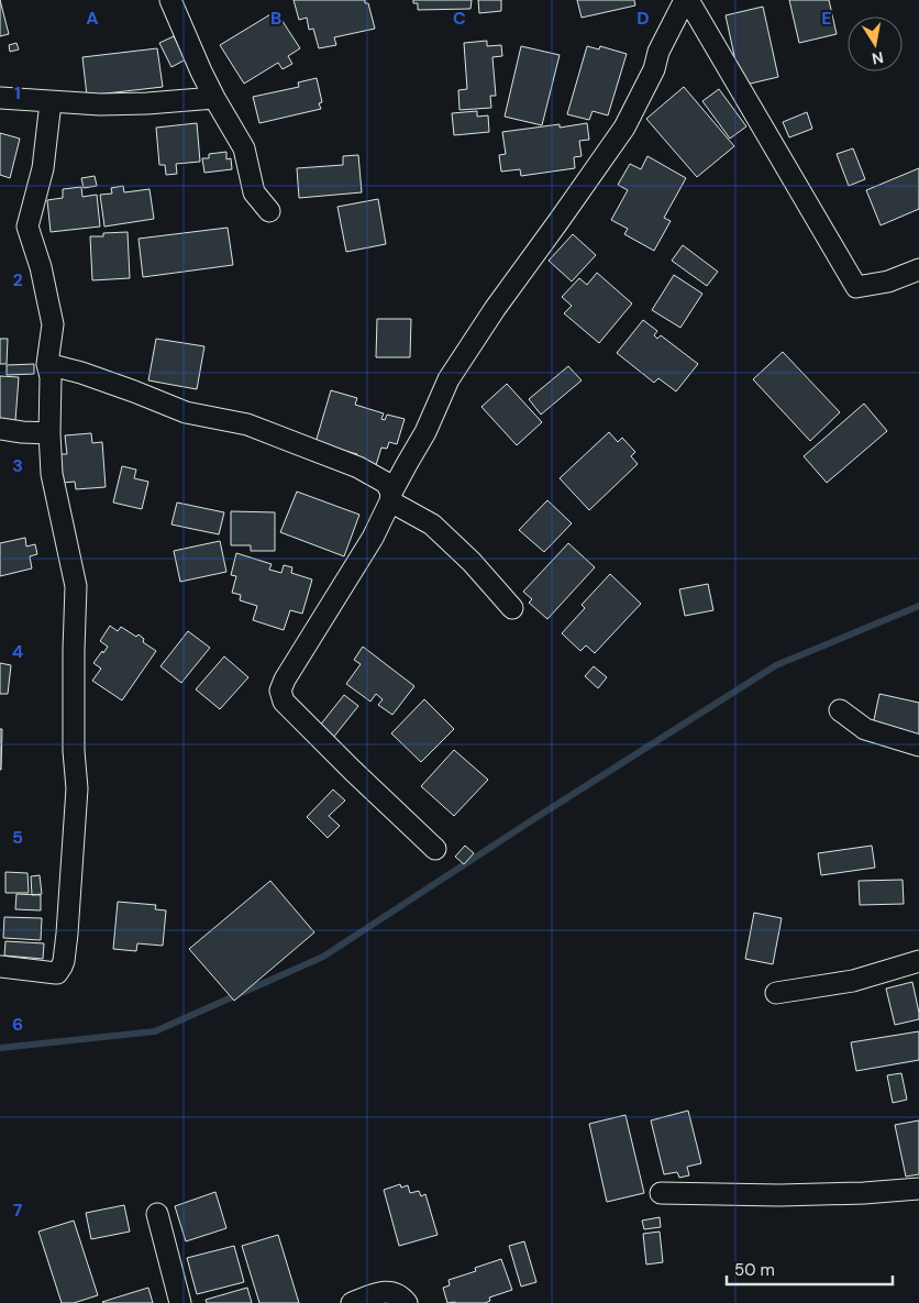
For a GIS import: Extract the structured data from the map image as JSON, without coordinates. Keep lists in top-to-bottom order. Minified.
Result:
{"scale_bar":"50 m","north":"bottom","grid":{"columns":["A","B","C","D","E"],"rows":["1","2","3","4","5","6","7"]}}
